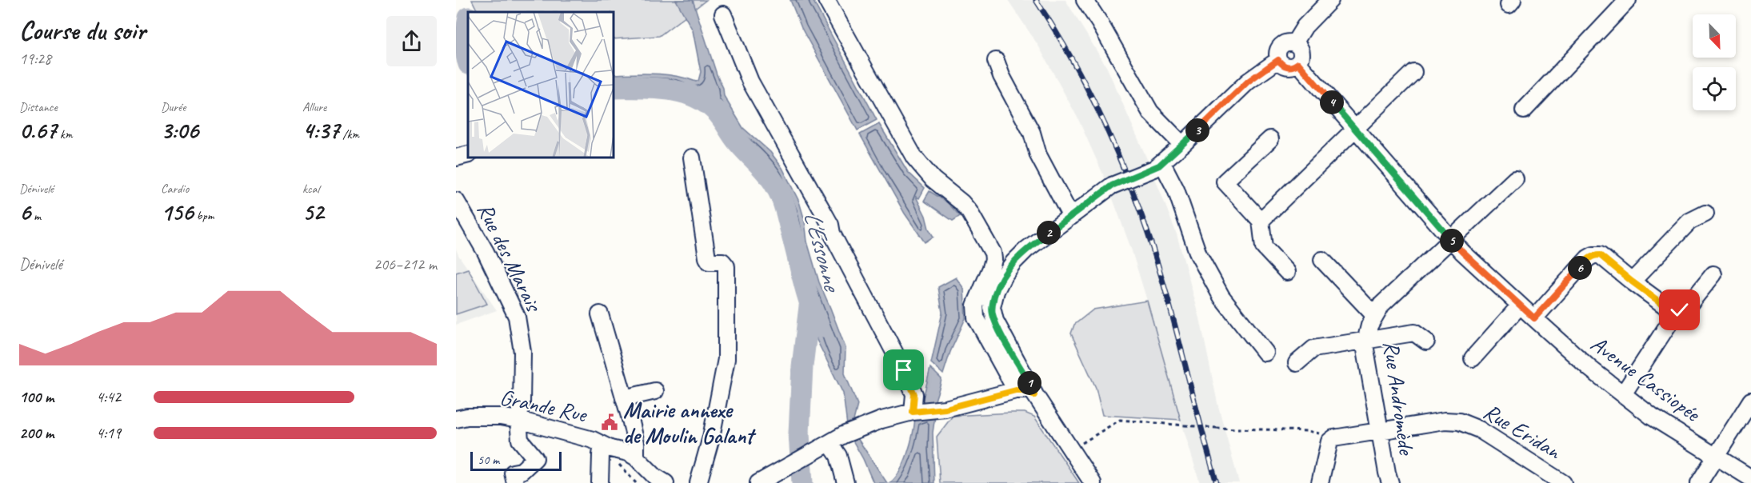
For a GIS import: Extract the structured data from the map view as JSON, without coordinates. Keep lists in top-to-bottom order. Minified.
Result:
{"streets":{"street":["Rue des Marais","Avenue Cassiopée","Rue Andromède","Grande Rue","Rue Eridan"]},"crossings":[["Rue des Marais","Grande Rue"],["Avenue Cassiopée","Rue Andromède"],["Rue Andromède","Rue Eridan"]],"water":["L'Essonne"],"places":{"public building":["Mairie annexe de Moulin Galant"]},"scale_bar":"50 m","north":"bottom right","page":{"heading":["Course du soir","19:28"],"stats":[["Distance","0.67 km"],["Durée","3:06"],["Allure","4:37 /km"],["Dénivelé","6 m"],["Cardio","156 bpm"],["kcal","52"]],"pins":["4","3","2","5","6","1"],"chart":["Dénivelé","206–212 m"],"list":[{"name":"100 m","note":"4:42"},{"name":"200 m","note":"4:19"}],"scale":"50 m"}}
